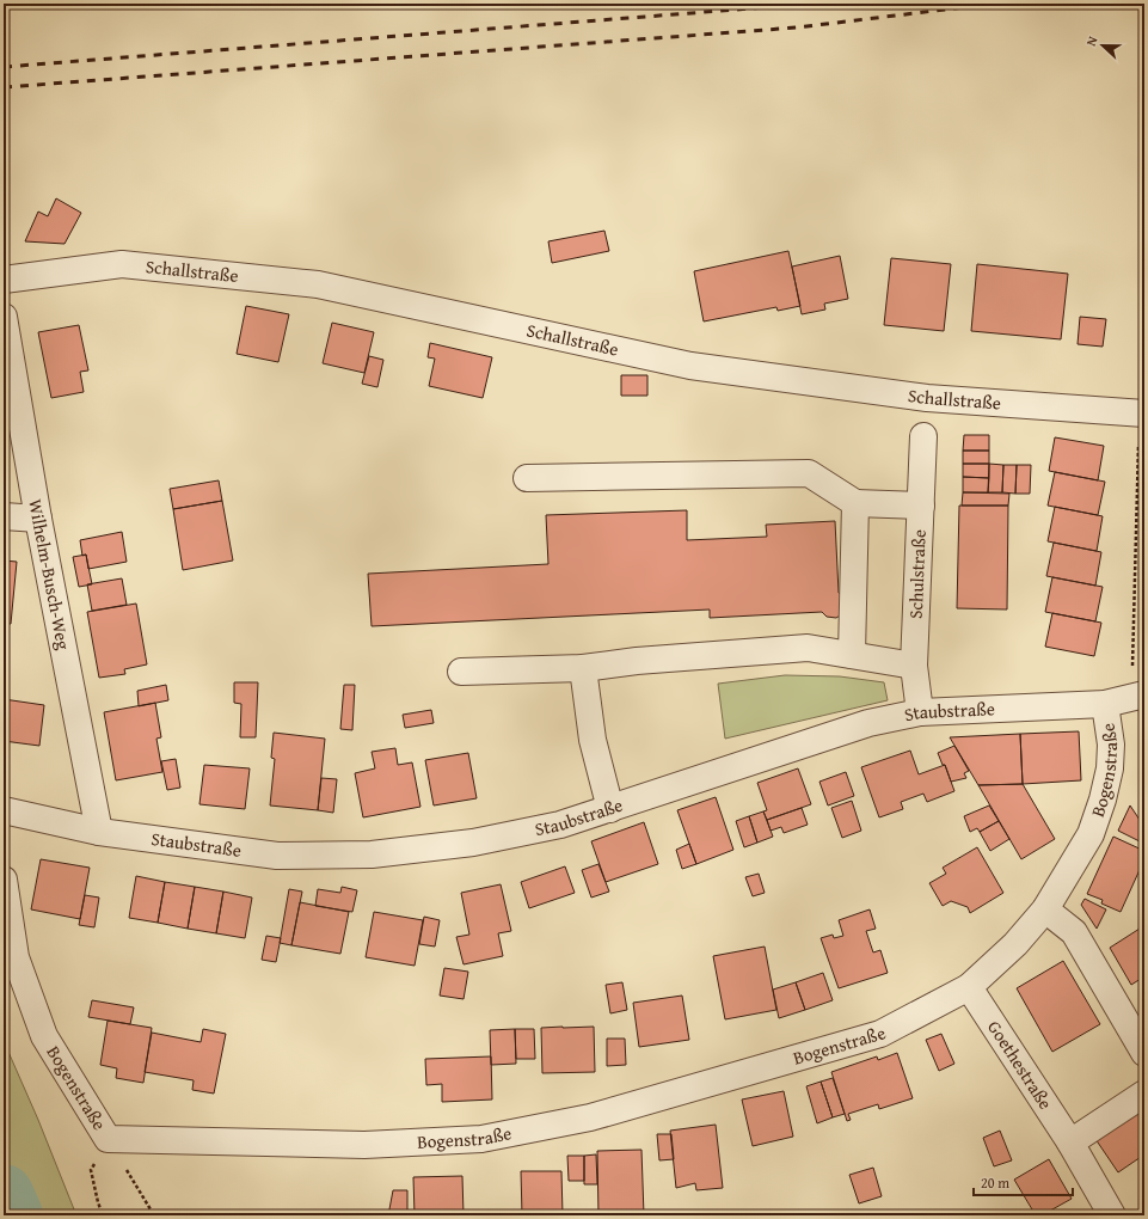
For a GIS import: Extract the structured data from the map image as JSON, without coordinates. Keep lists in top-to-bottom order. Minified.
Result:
{"streets":{"street":["Schallstraße","Schulstraße","Wilhelm-Busch-Weg","Staubstraße","Bogenstraße","Goethestraße"]},"crossings":[["Schulstraße","Staubstraße"],["Wilhelm-Busch-Weg","Staubstraße"],["Staubstraße","Bogenstraße"],["Bogenstraße","Goethestraße"]],"scale_bar":"20 m","north":"left"}
